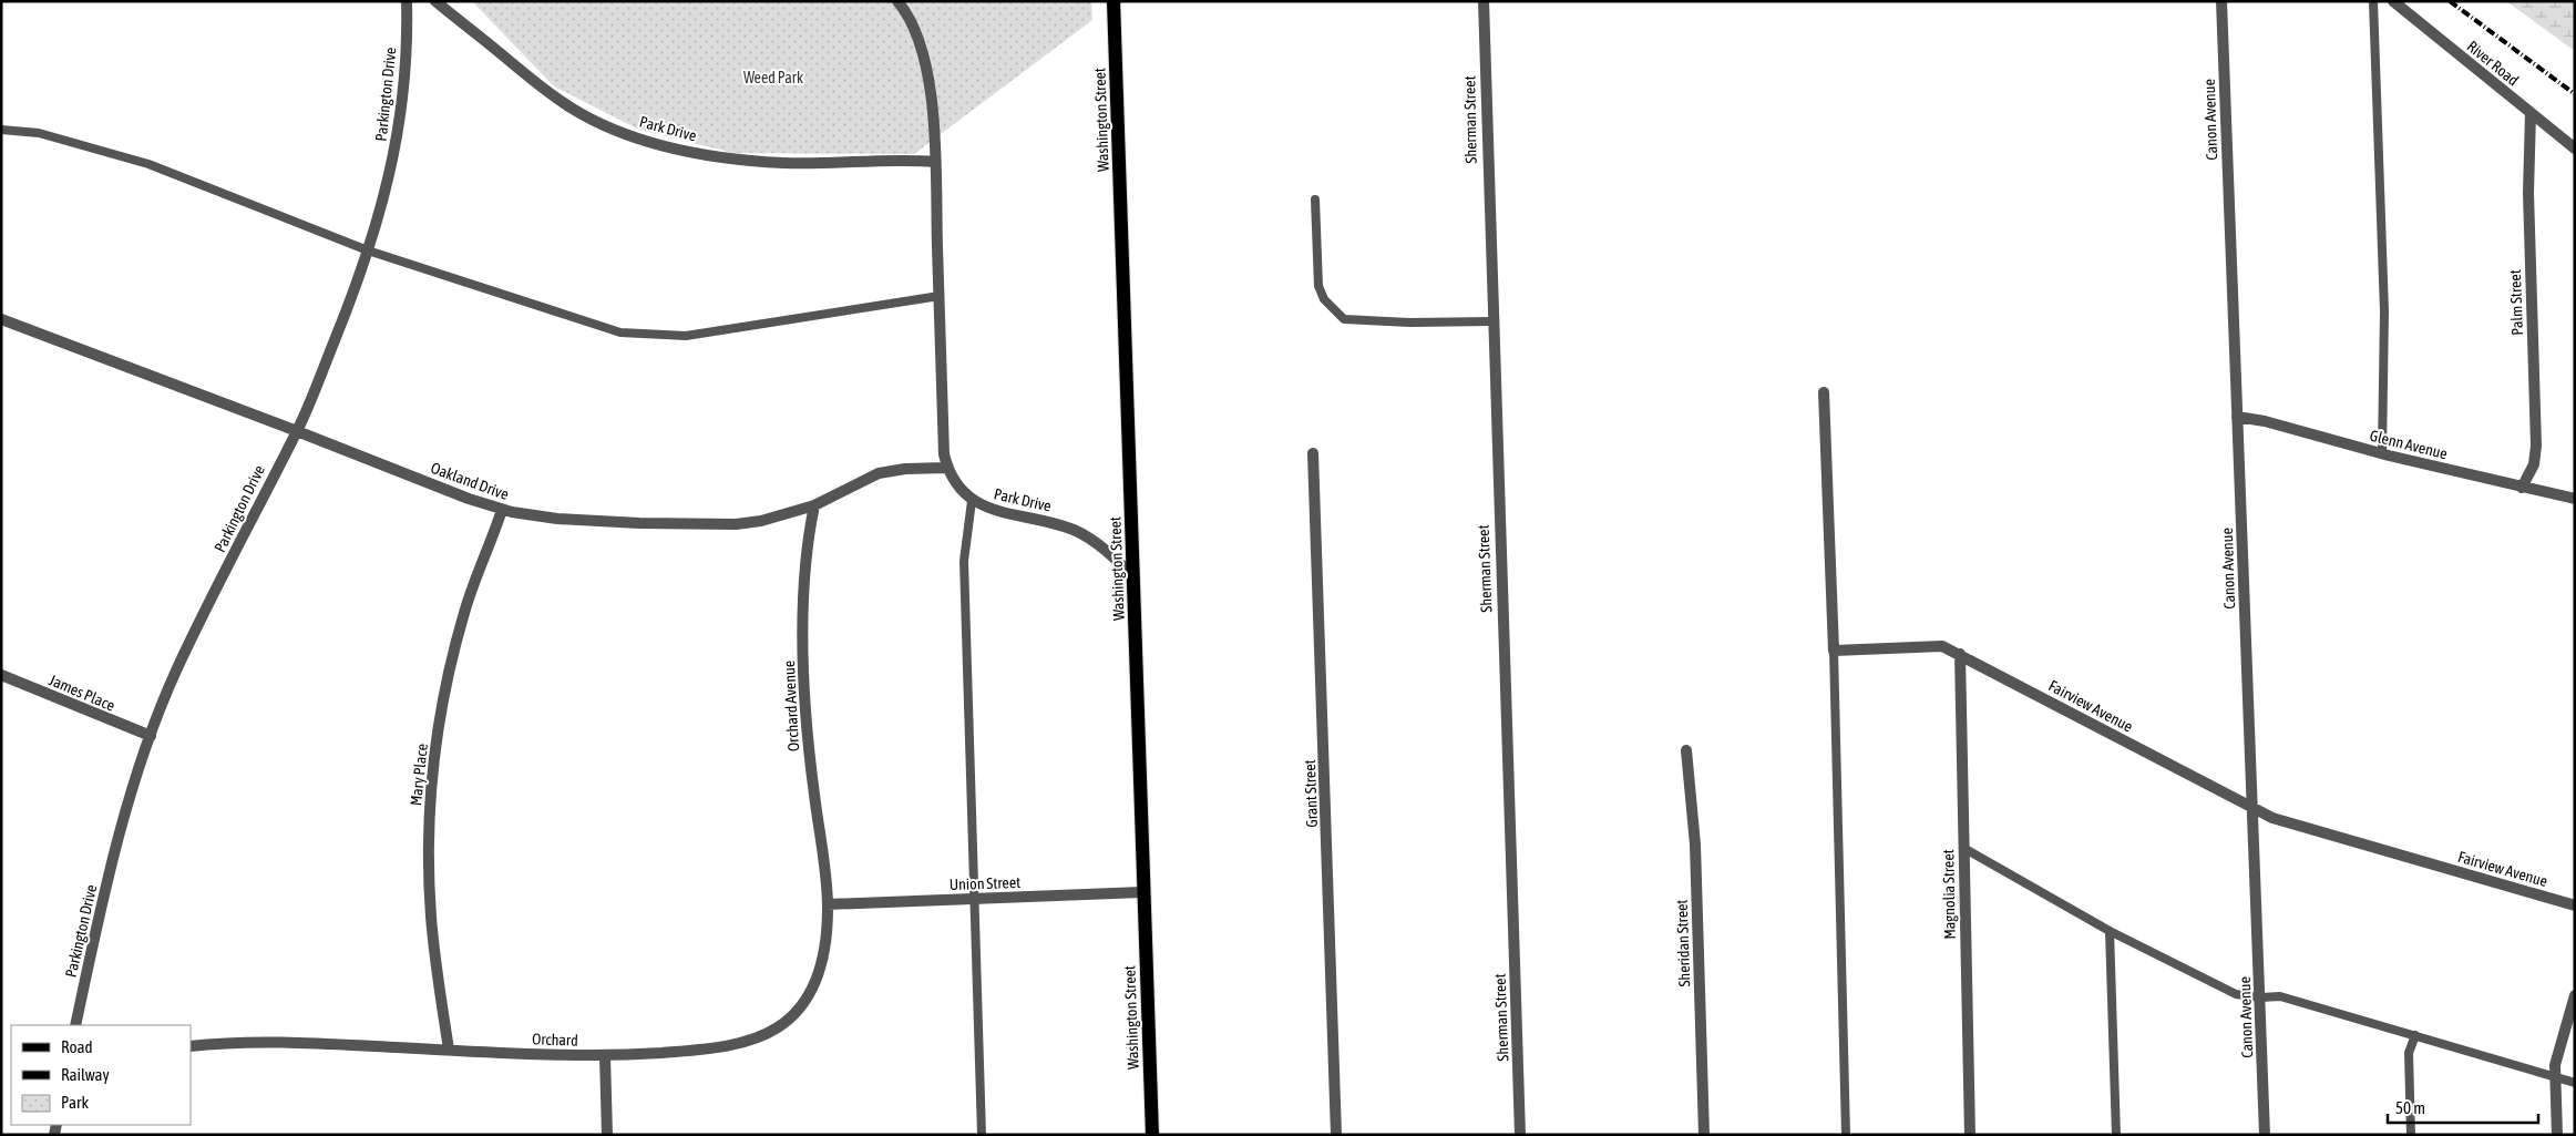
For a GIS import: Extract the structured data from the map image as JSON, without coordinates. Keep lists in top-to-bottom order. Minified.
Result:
{"streets":{"main road":["Washington Street"],"street":["River Road","Parkington Drive","Sherman Street","Canon Avenue","Park Drive","Palm Street","Glenn Avenue","Oakland Drive","James Place","Orchard Avenue","Fairview Avenue","Mary Place","Grant Street","Union Street","Magnolia Street","Sheridan Street","Orchard"]},"crossings":[["River Road","Palm Street"],["Parkington Drive","Oakland Drive"],["Parkington Drive","James Place"],["Washington Street","Park Drive"],["Washington Street","Union Street"],["Canon Avenue","Glenn Avenue"],["Canon Avenue","Fairview Avenue"],["Park Drive","Oakland Drive"],["Palm Street","Glenn Avenue"],["Oakland Drive","Orchard Avenue"],["Oakland Drive","Mary Place"],["Orchard Avenue","Union Street"],["Orchard Avenue","Orchard"],["Fairview Avenue","Magnolia Street"],["Mary Place","Orchard"],["Union Street","Orchard"]],"parks":["Weed Park"],"legend":["Road","Railway","Park"],"scale_bar":"50 m"}
